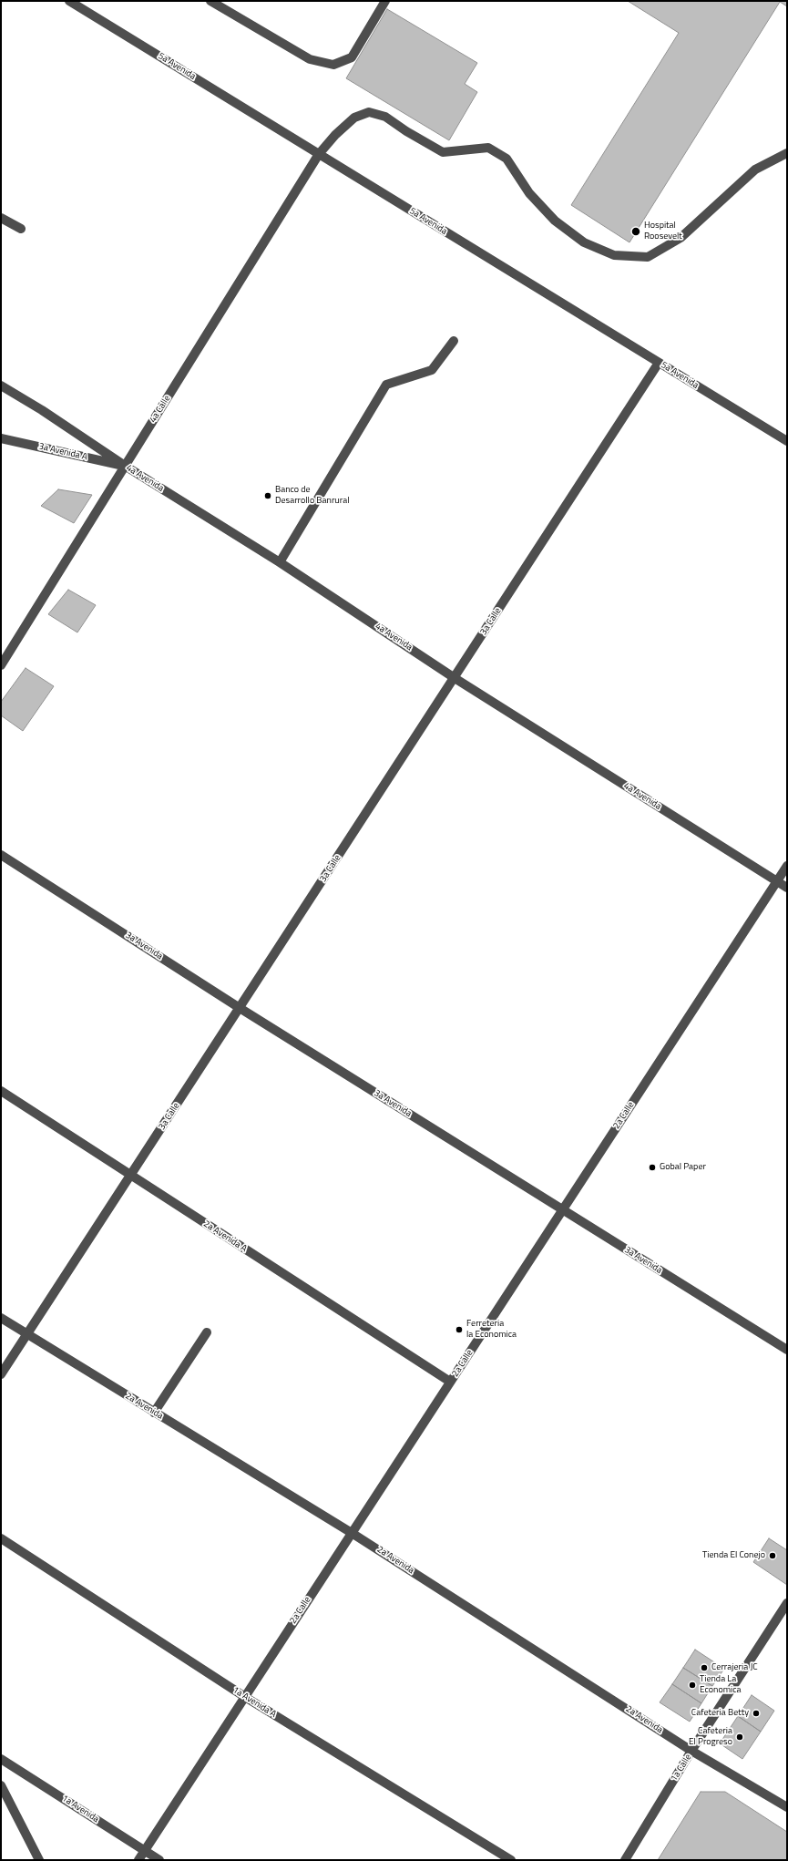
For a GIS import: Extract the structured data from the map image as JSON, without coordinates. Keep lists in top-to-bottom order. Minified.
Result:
{"streets":{"street":["5a Avenida","4a Calle","3a Avenida A","4a Avenida","3a Calle","3a Avenida","2a Calle","2a Avenida A","2a Avenida","1a Avenida A","1a Calle","1a Avenida"]},"crossings":[["5a Avenida","4a Calle"],["5a Avenida","3a Calle"],["4a Calle","3a Avenida A"],["4a Calle","4a Avenida"],["3a Avenida A","4a Avenida"],["4a Avenida","3a Calle"],["4a Avenida","2a Calle"],["3a Calle","3a Avenida"],["3a Calle","2a Avenida A"],["3a Calle","2a Avenida"],["3a Avenida","2a Calle"],["2a Calle","2a Avenida A"],["2a Calle","2a Avenida"],["2a Calle","1a Avenida A"],["2a Calle","1a Avenida"],["2a Avenida","1a Calle"]],"places":["Hospital Roosevelt","Banco de Desarrollo Banrural","Gobal Paper","Ferreteria la Economica","Tienda El Conejo","Cerrajeria JC","Tienda La Economica","Cafeteria Betty","Cafeteria El Progreso"]}
